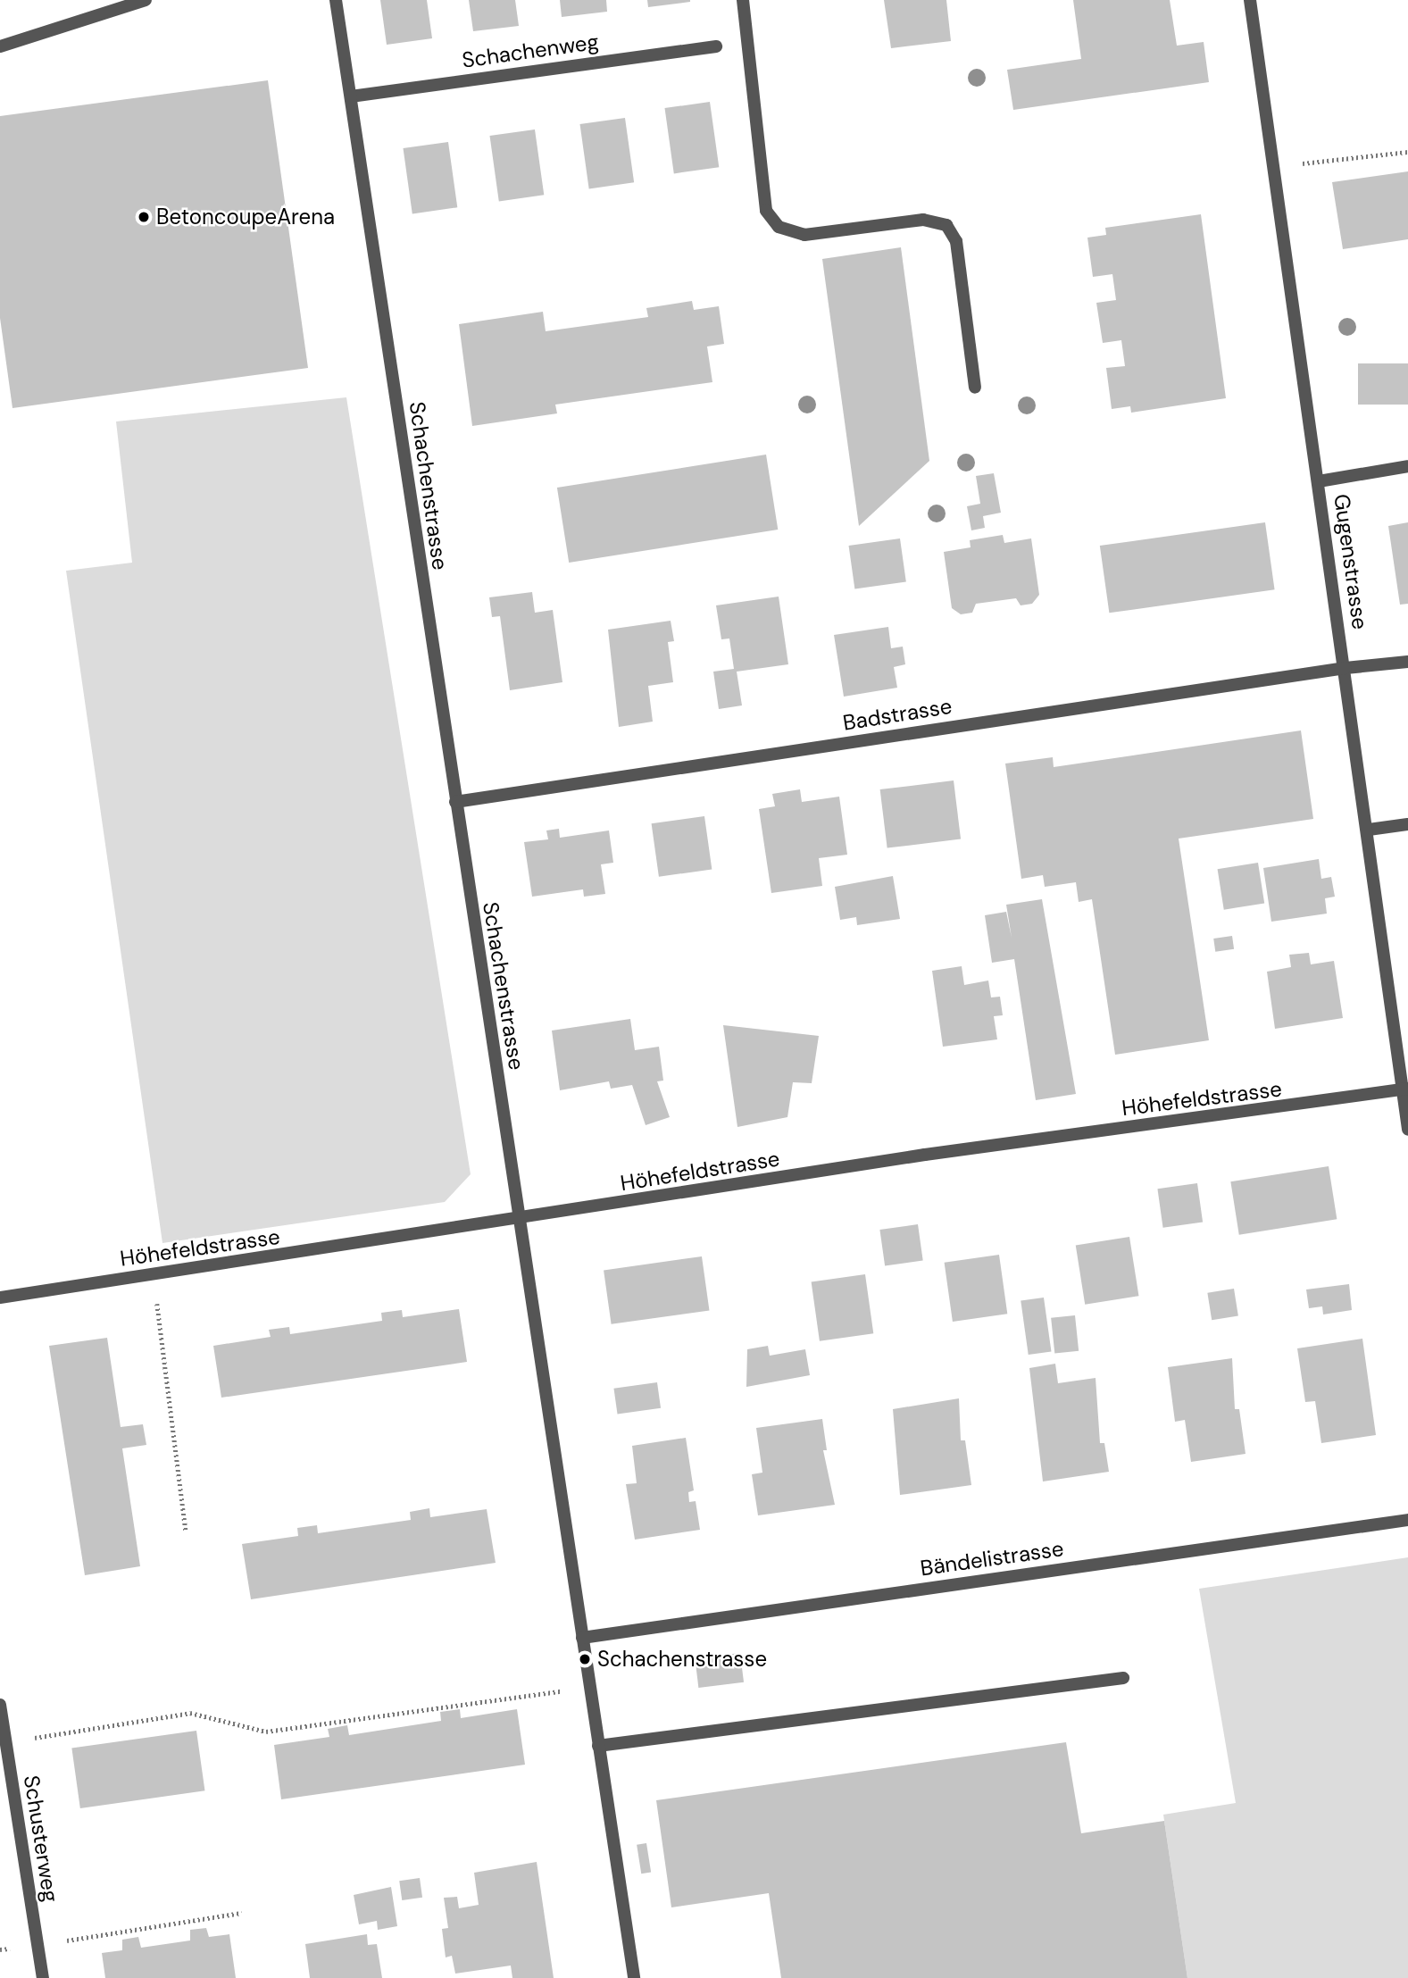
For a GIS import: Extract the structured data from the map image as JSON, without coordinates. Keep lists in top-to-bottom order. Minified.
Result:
{"streets":{"street":["Schachenweg","Schachenstrasse","Gugenstrasse","Badstrasse","Höhefeldstrasse","Bändelistrasse","Schusterweg"]},"crossings":[["Schachenweg","Schachenstrasse"],["Schachenstrasse","Badstrasse"],["Schachenstrasse","Höhefeldstrasse"],["Schachenstrasse","Bändelistrasse"],["Gugenstrasse","Badstrasse"],["Gugenstrasse","Höhefeldstrasse"]],"places":["BetoncoupeArena","Schachenstrasse"]}
